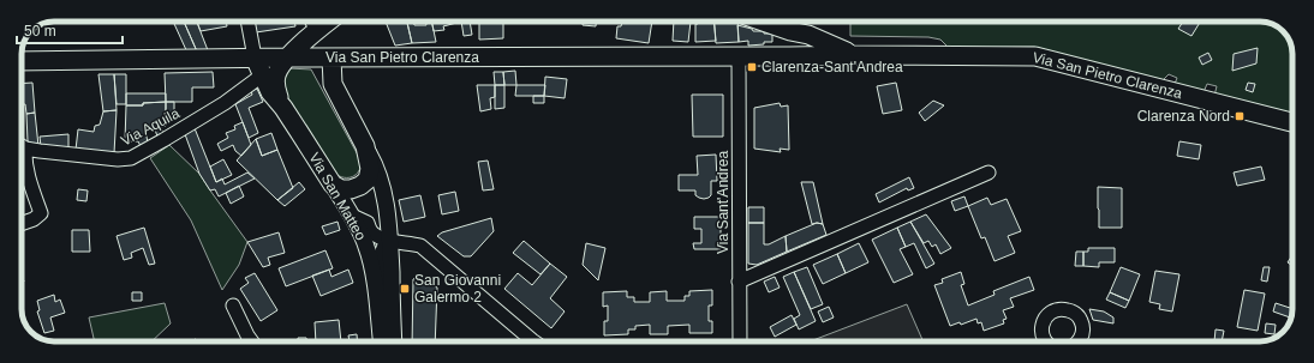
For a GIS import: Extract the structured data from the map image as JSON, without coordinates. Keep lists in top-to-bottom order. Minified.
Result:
{"streets":{"main road":["Via San Pietro Clarenza","Via San Matteo"],"street":["Via Aquila","Via Sant'Andrea"]},"crossings":[["Via San Pietro Clarenza","Via San Matteo"],["Via San Pietro Clarenza","Via Sant'Andrea"],["Via Aquila","Via San Matteo"]],"places":{"transit":["Clarenza-Sant'Andrea","Clarenza Nord","San Giovanni Galermo 2"]},"scale_bar":"50 m"}
